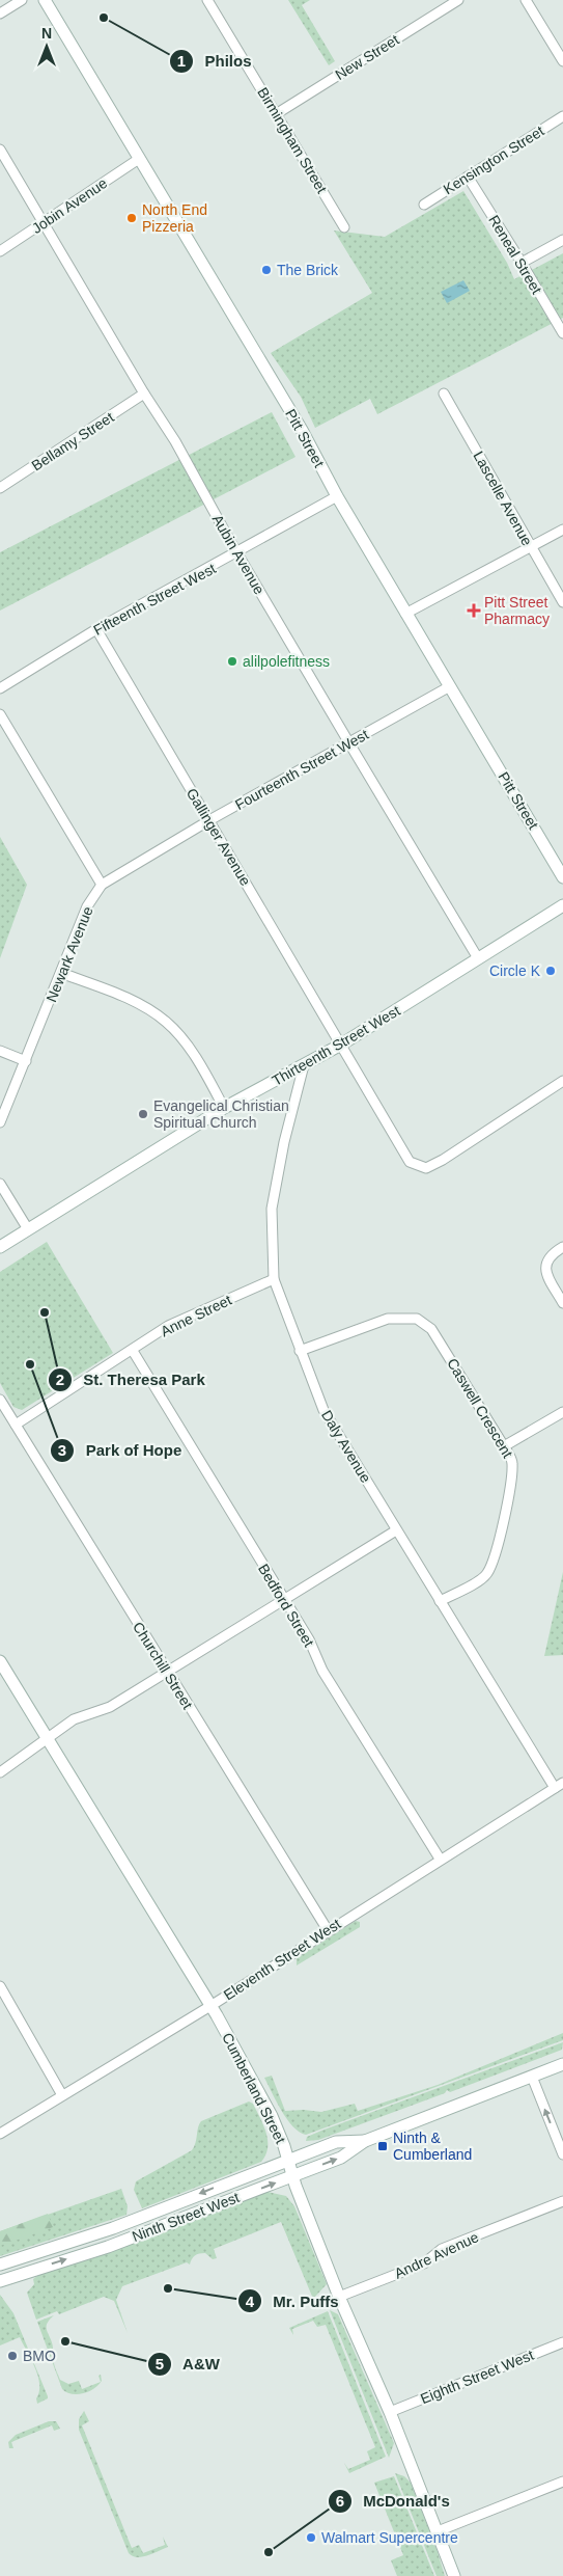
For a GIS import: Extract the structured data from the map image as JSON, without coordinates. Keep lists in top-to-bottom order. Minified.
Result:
{"streets":{"street":["New Street","Birmingham Street","Kensington Street","Jobin Avenue","Reneal Street","Pitt Street","Bellamy Street","Lascelle Avenue","Aubin Avenue","Fifteenth Street West","Fourteenth Street West","Gallinger Avenue","Newark Avenue","Thirteenth Street West","Anne Street","Caswell Crescent","Daly Avenue","Bedford Street","Churchill Street","Eleventh Street West","Cumberland Street","Ninth Street West","Andre Avenue","Eighth Street West"]},"crossings":[["New Street","Birmingham Street"],["Kensington Street","Reneal Street"],["Jobin Avenue","Pitt Street"],["Jobin Avenue","Aubin Avenue"],["Pitt Street","Fifteenth Street West"],["Pitt Street","Fourteenth Street West"],["Bellamy Street","Aubin Avenue"],["Aubin Avenue","Fifteenth Street West"],["Aubin Avenue","Fourteenth Street West"],["Aubin Avenue","Thirteenth Street West"],["Fifteenth Street West","Gallinger Avenue"],["Fourteenth Street West","Gallinger Avenue"],["Fourteenth Street West","Newark Avenue"],["Gallinger Avenue","Thirteenth Street West"],["Thirteenth Street West","Daly Avenue"],["Anne Street","Daly Avenue"],["Anne Street","Bedford Street"],["Anne Street","Churchill Street"],["Caswell Crescent","Daly Avenue"],["Daly Avenue","Eleventh Street West"],["Bedford Street","Eleventh Street West"],["Churchill Street","Eleventh Street West"],["Eleventh Street West","Cumberland Street"],["Cumberland Street","Ninth Street West"],["Cumberland Street","Andre Avenue"],["Cumberland Street","Eighth Street West"]],"places":{"other":["Philos","North End Pizzeria","The Brick","alilpolefitness","Circle K","Evangelical Christian Spiritual Church","St. Theresa Park","Park of Hope","Mr. Puffs","A&W","BMO","Walmart Supercentre","McDonald's"],"health":["Pitt Street Pharmacy"],"transit":["Ninth & Cumberland"]},"north":"top"}
